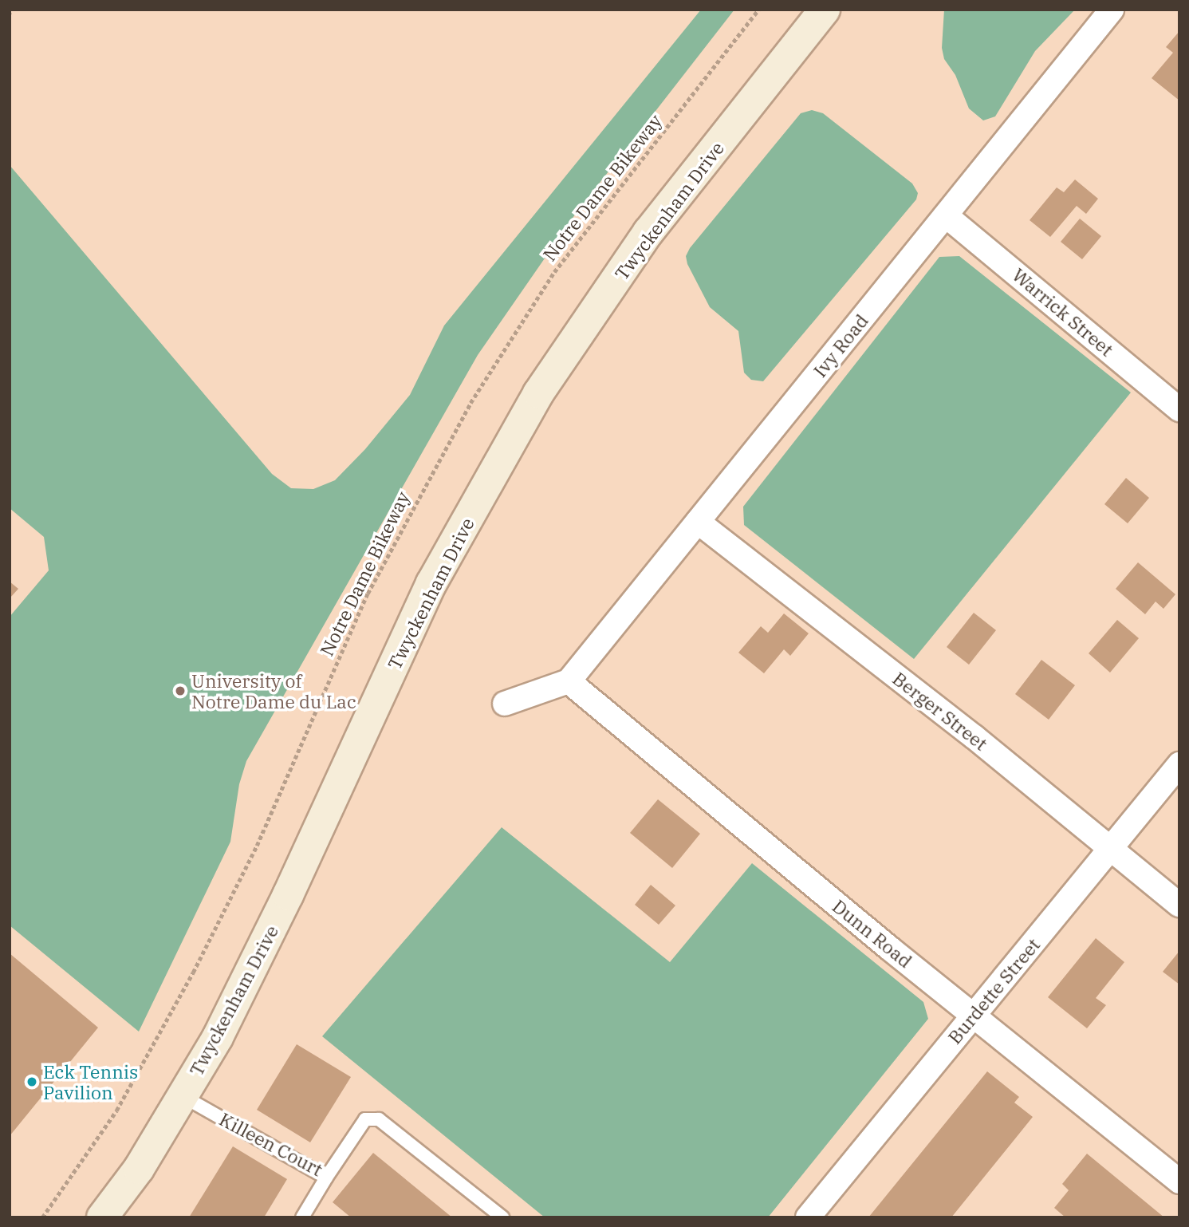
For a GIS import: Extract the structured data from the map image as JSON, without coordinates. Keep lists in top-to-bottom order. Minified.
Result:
{"streets":{"street":["Twyckenham Drive","Warrick Street","Ivy Road","Berger Street","Dunn Road","Burdette Street"],"lane":["Killeen Court"],"path":["Notre Dame Bikeway"]},"crossings":[["Twyckenham Drive","Killeen Court"],["Warrick Street","Ivy Road"],["Ivy Road","Berger Street"],["Ivy Road","Dunn Road"],["Berger Street","Burdette Street"],["Dunn Road","Burdette Street"]],"places":["University of Notre Dame du Lac","Eck Tennis Pavilion"]}
